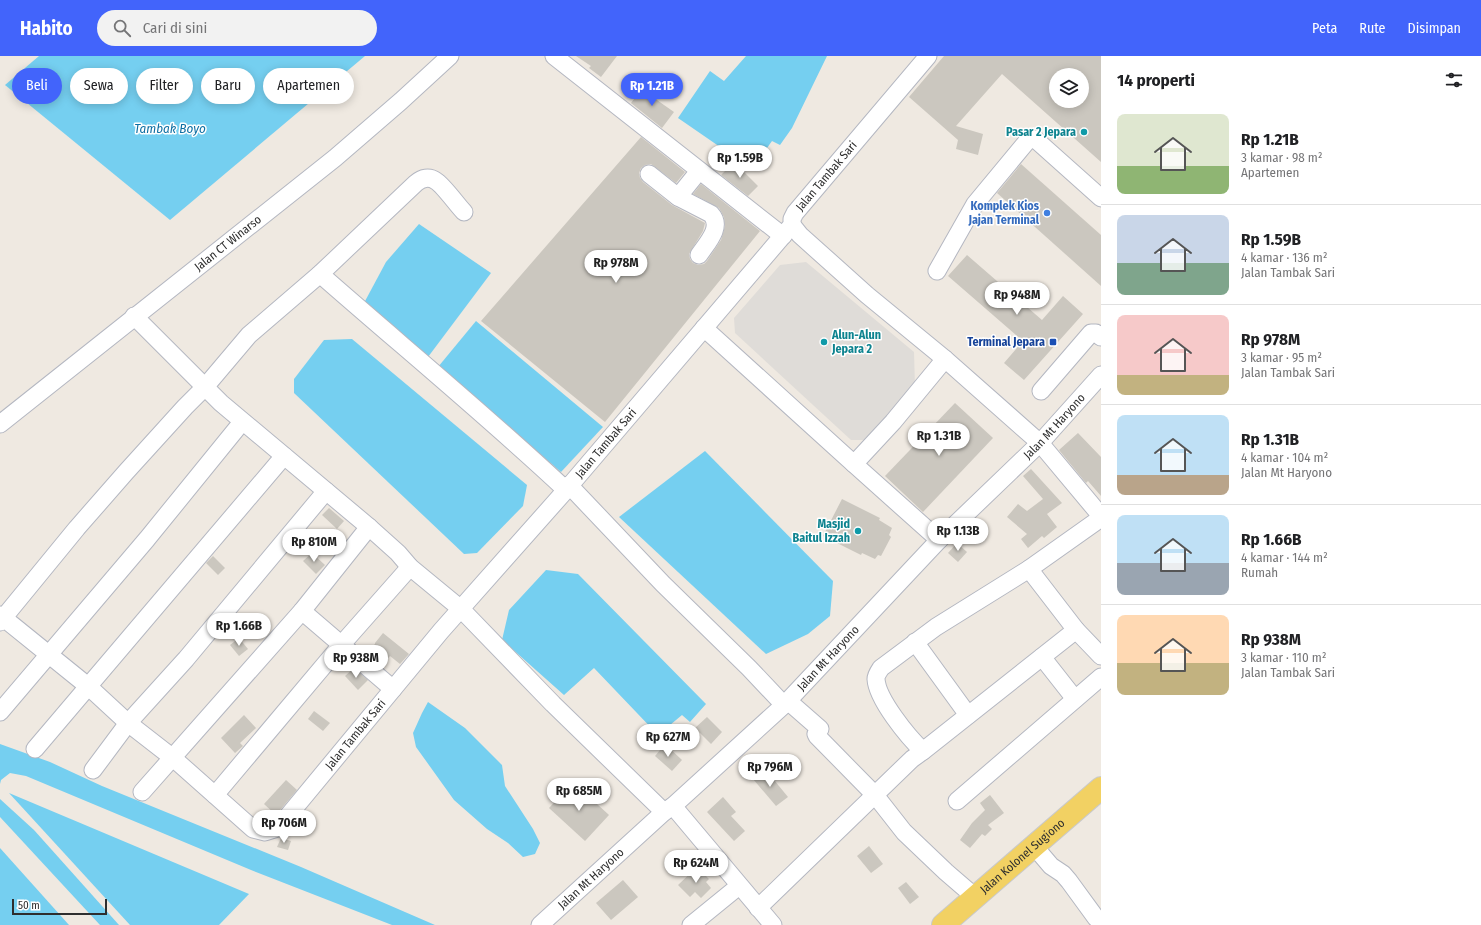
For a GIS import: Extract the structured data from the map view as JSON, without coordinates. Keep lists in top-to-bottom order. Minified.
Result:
{"streets":{"main road":["Jalan Kolonel Sugiono"],"street":["Jalan Tambak Sari","Jalan CT Winarso","Jalan Mt Haryono"]},"water":["Tambak Boyo"],"places":{"other":["Pasar 2 Jepara","Komplek Kios Jajan Terminal","Alun-Alun Jepara 2","Masjid Baitul Izzah"],"transit":["Terminal Jepara"]},"scale_bar":"50 m","page":{"header":"Habito","search":"Cari di sini","nav":["Peta","Rute","Disimpan"],"heading":"14 properti","chip":["Beli","Sewa","Filter","Baru","Apartemen"],"price":["Rp 1.21B","Rp 1.59B","Rp 978M","Rp 948M","Rp 1.31B","Rp 1.13B","Rp 810M","Rp 1.66B","Rp 938M","Rp 627M","Rp 796M","Rp 685M","Rp 706M","Rp 624M"],"list":[{"name":"Rp 1.21B","note":"3 kamar · 98 m² · Apartemen"},{"name":"Rp 1.59B","note":"4 kamar · 136 m² · Jalan Tambak Sari"},{"name":"Rp 978M","note":"3 kamar · 95 m² · Jalan Tambak Sari"},{"name":"Rp 1.31B","note":"4 kamar · 104 m² · Jalan Mt Haryono"},{"name":"Rp 1.66B","note":"4 kamar · 144 m² · Rumah"},{"name":"Rp 938M","note":"3 kamar · 110 m² · Jalan Tambak Sari"}],"scale":"50 m"}}
